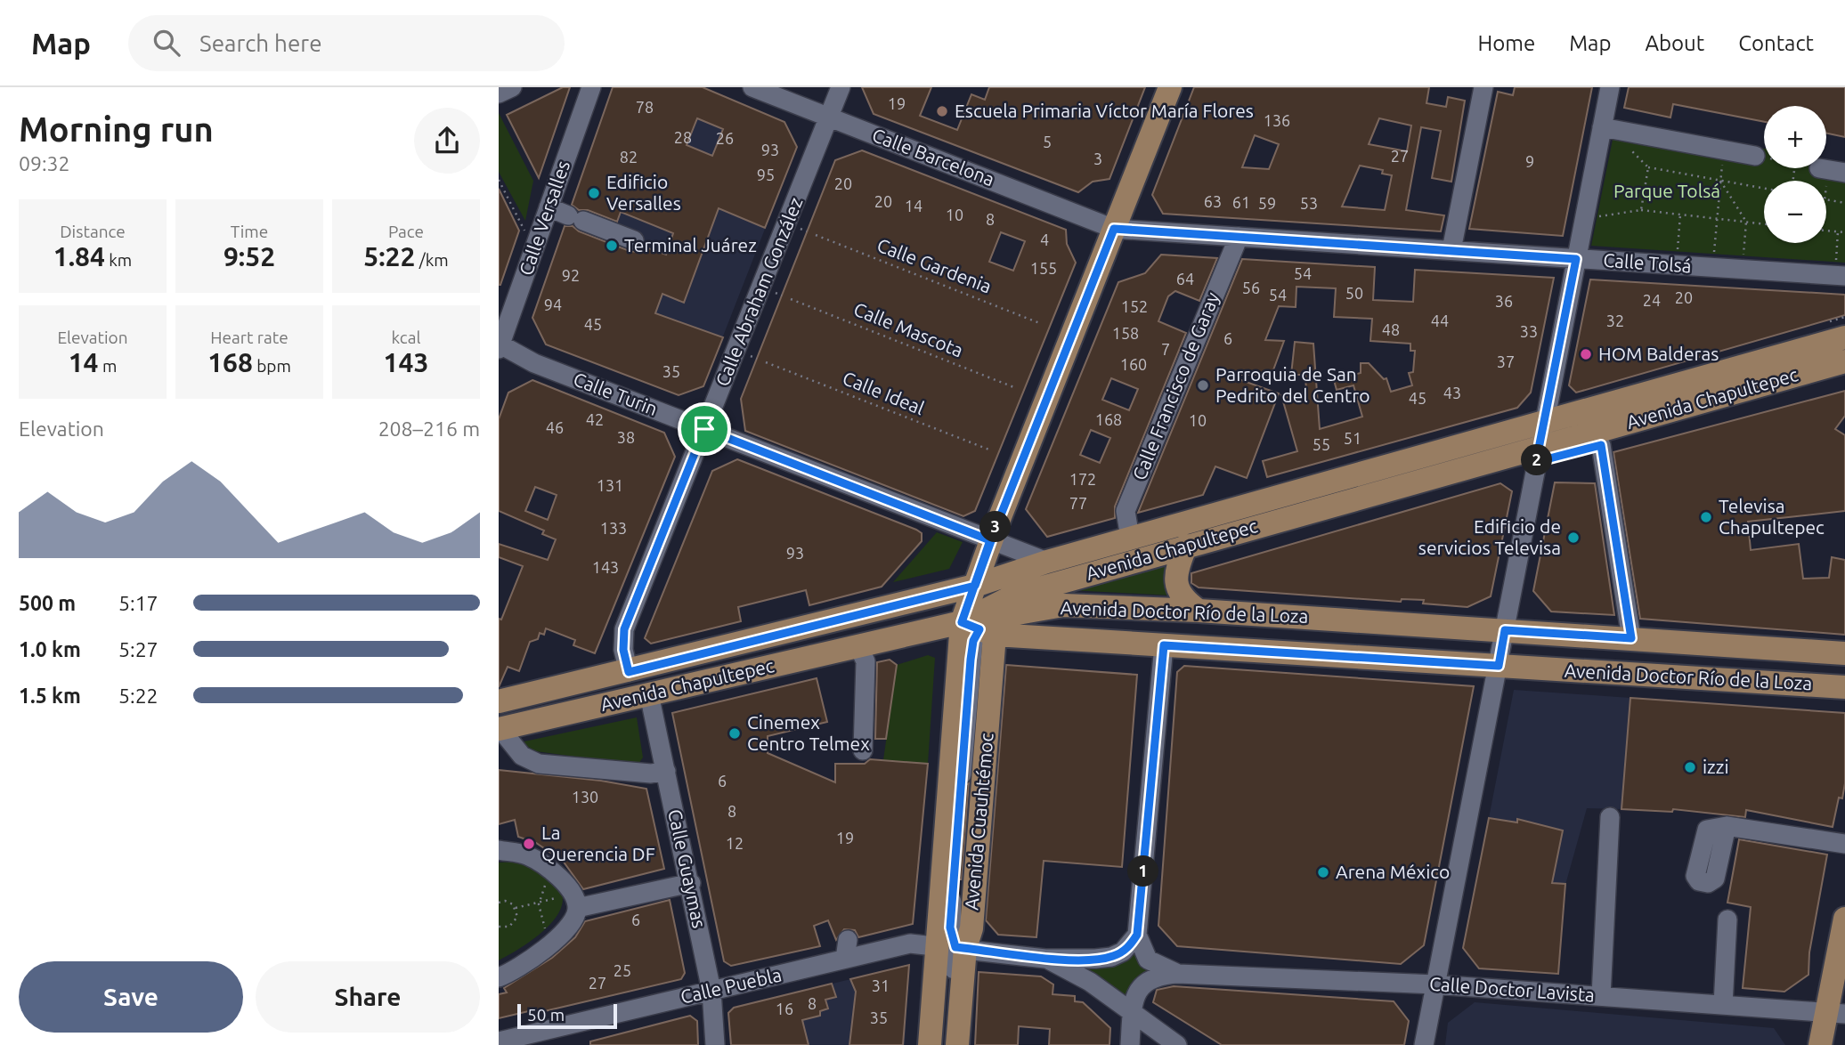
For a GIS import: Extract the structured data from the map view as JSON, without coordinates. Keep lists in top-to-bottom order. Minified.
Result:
{"streets":{"main road":["Avenida Chapultepec","Avenida Doctor Río de la Loza","Avenida Cuauhtémoc"],"street":["Calle Barcelona","Calle Versalles","Calle Tolsá","Calle Abraham González","Calle Francisco de Garay","Calle Turin","Calle Guaymas","Calle Puebla","Calle Doctor Lavista"],"path":["Calle Gardenia","Calle Mascota","Calle Ideal"]},"crossings":[["Calle Barcelona","Calle Tolsá"],["Calle Barcelona","Calle Abraham González"],["Calle Barcelona","Avenida Cuauhtémoc"],["Calle Versalles","Calle Turin"],["Calle Tolsá","Calle Francisco de Garay"],["Calle Tolsá","Avenida Cuauhtémoc"],["Calle Abraham González","Calle Turin"],["Calle Abraham González","Avenida Chapultepec"],["Calle Francisco de Garay","Avenida Chapultepec"],["Calle Turin","Avenida Chapultepec"],["Calle Turin","Avenida Cuauhtémoc"],["Avenida Chapultepec","Avenida Doctor Río de la Loza"],["Avenida Chapultepec","Avenida Cuauhtémoc"],["Avenida Chapultepec","Calle Guaymas"],["Avenida Doctor Río de la Loza","Avenida Cuauhtémoc"],["Avenida Cuauhtémoc","Calle Puebla"],["Calle Guaymas","Calle Puebla"]],"parks":["Parque Tolsá"],"places":["Escuela Primaria Víctor María Flores","Edificio Versalles","Terminal Juárez","HOM Balderas","Parroquia de San Pedrito del Centro","Televisa Chapultepec","Edificio de servicios Televisa","Cinemex Centro Telmex","izzi","La Querencia DF","Arena México"],"house_numbers":["19","78","136","28","26","5","93","27","82","3","9","95","20","20","63","61","59","53","14","10","8","4","155","54","92","64","56","50","54","20","24","36","94","152","44","32","45","48","33","158","6","7","37","160","35","43","45","42","168","10","46","38","51","55","172","131","77","133","93","143","6","130","8","19","12","6","25","27","31","8","16","35"],"scale_bar":"50 m","page":{"header":"Map","search":"Search here","nav":["Home","Map","About","Contact"],"heading":["Morning run","09:32"],"map_buttons":["+","−"],"stats":[["Distance","1.84 km"],["Time","9:52"],["Pace","5:22 /km"],["Elevation","14 m"],["Heart rate","168 bpm"],["kcal","143"]],"chart":["Elevation","208–216 m"],"pins":["2","3","1"],"list":[{"name":"500 m","note":"5:17"},{"name":"1.0 km","note":"5:27"},{"name":"1.5 km","note":"5:22"}],"buttons":["Save","Share"],"scale":"50 m"}}
